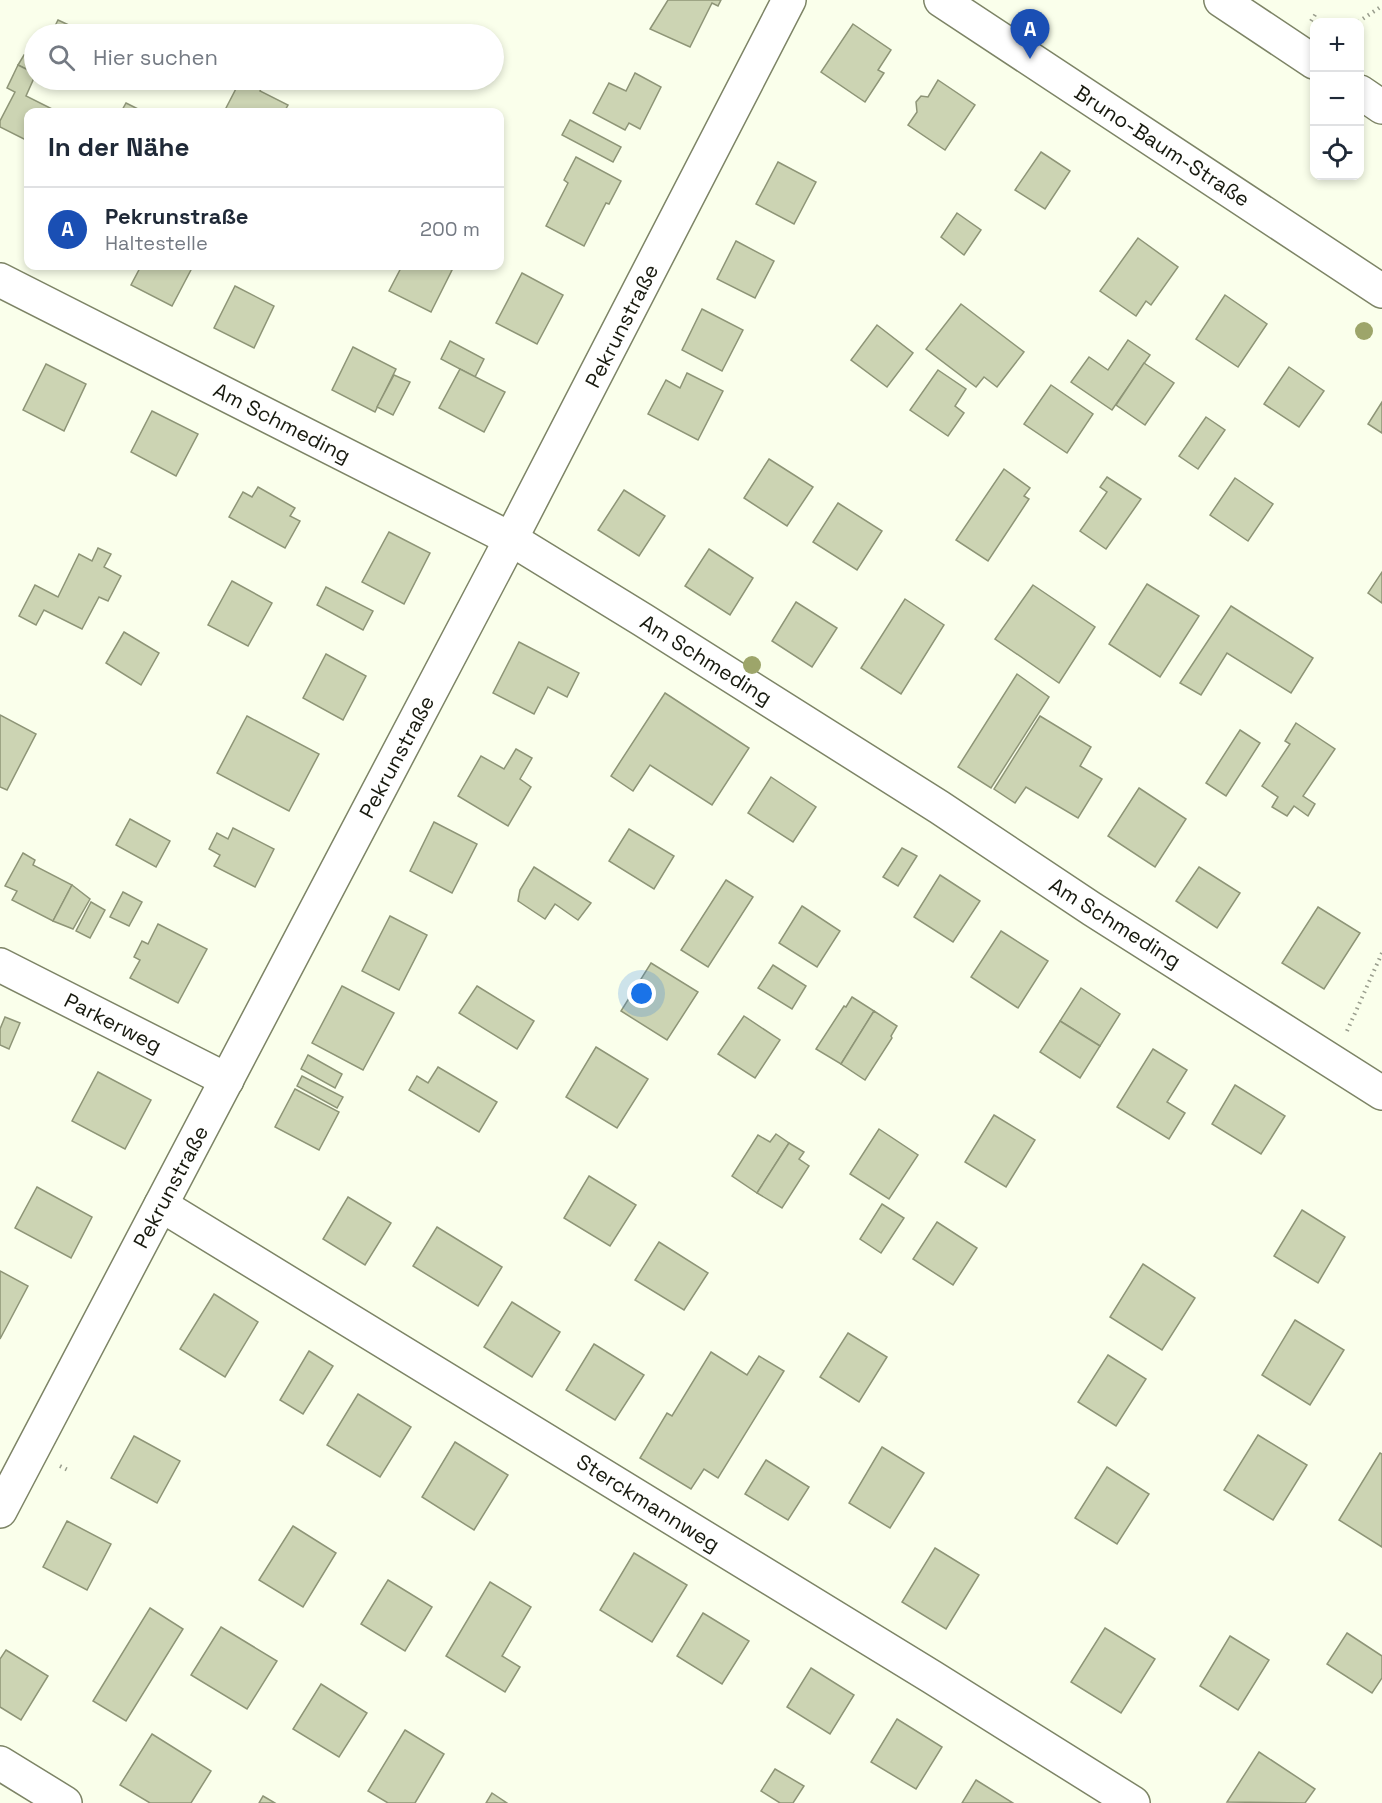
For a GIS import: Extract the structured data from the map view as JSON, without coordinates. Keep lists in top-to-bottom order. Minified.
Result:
{"streets":{"street":["Bruno-Baum-Straße","Pekrunstraße","Am Schmeding","Parkerweg","Sterckmannweg"]},"crossings":[["Pekrunstraße","Am Schmeding"],["Pekrunstraße","Parkerweg"],["Pekrunstraße","Sterckmannweg"]],"page":{"pins":"A","map_buttons":["+","−"],"search":"Hier suchen","heading":"In der Nähe","list":[{"mark":"A","name":"Pekrunstraße","note":"Haltestelle","value":"200 m"}]}}
